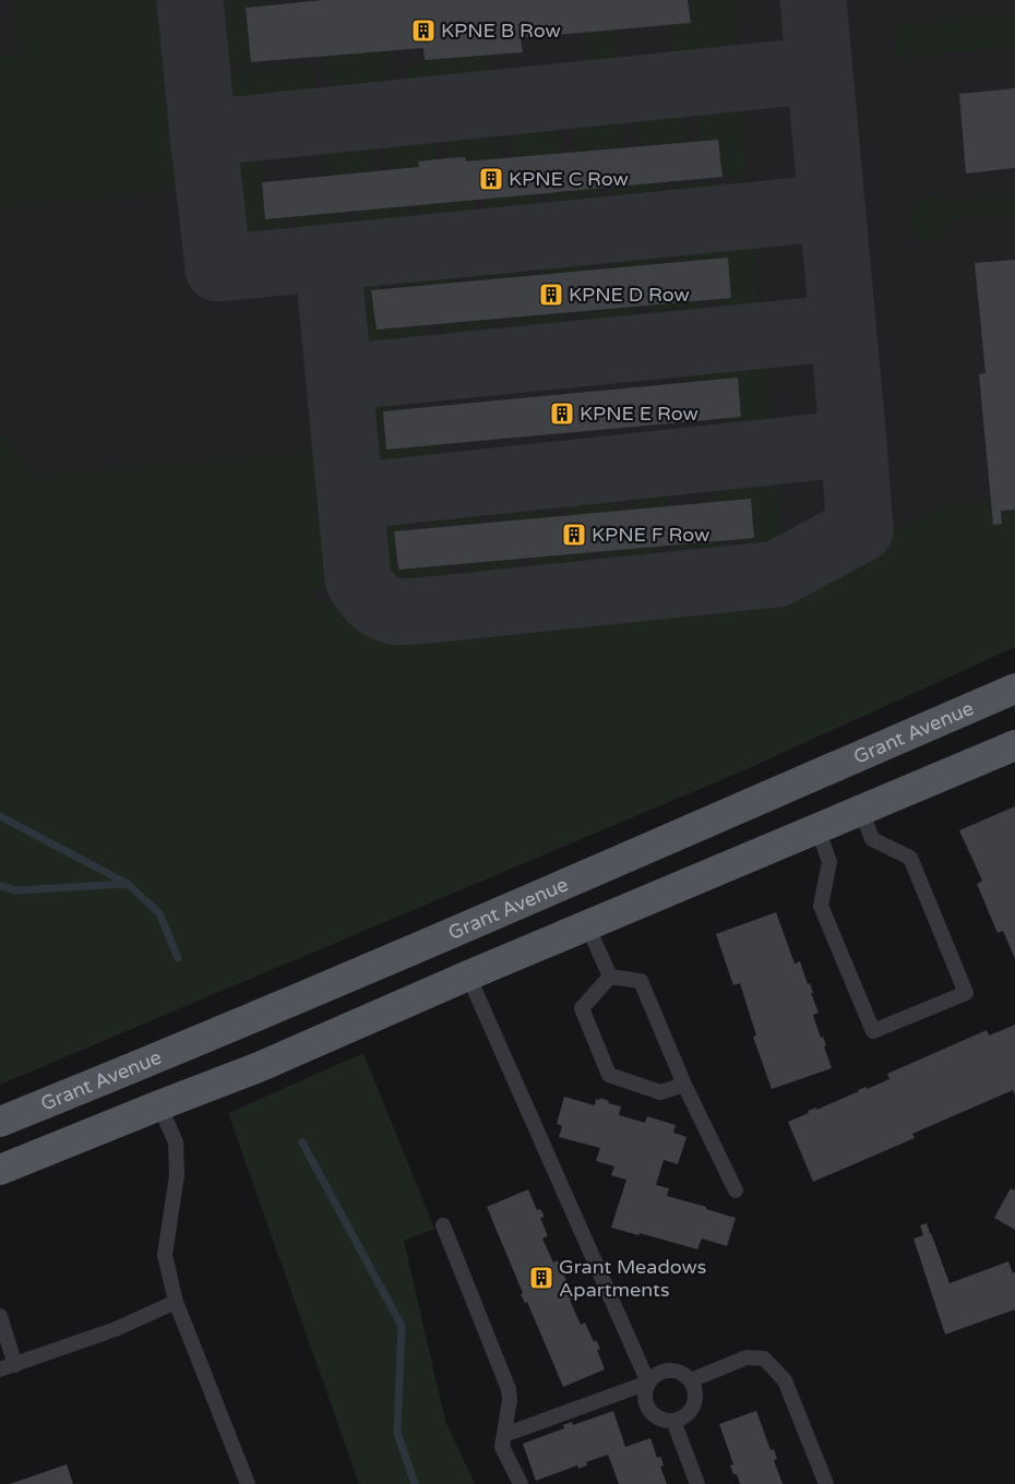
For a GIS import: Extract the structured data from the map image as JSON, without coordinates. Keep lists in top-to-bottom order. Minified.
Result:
{"streets":{"main road":["Grant Avenue"]},"places":{"building":["KPNE B Row","KPNE C Row","KPNE D Row","KPNE E Row","KPNE F Row","Grant Meadows Apartments"]}}
